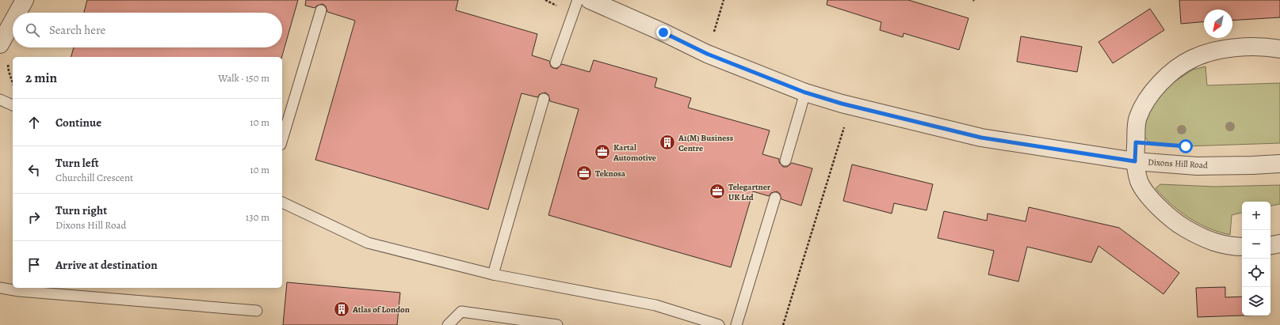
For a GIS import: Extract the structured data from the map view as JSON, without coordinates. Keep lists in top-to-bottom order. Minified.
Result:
{"streets":{"street":["Dixons Hill Road"]},"places":{"building":["A1(M) Business Centre","Atlas of London"],"office":["Kartal Automotive","Teknosa","Telegartner UK Ltd"]},"north":"bottom left","page":{"search":"Search here","heading":["2 min","Walk · 150 m"],"list":[["Continue","10 m"],["Turn left","Churchill Crescent","10 m"],["Turn right","Dixons Hill Road","130 m"],"Arrive at destination"],"map_buttons":["+","−"]}}
